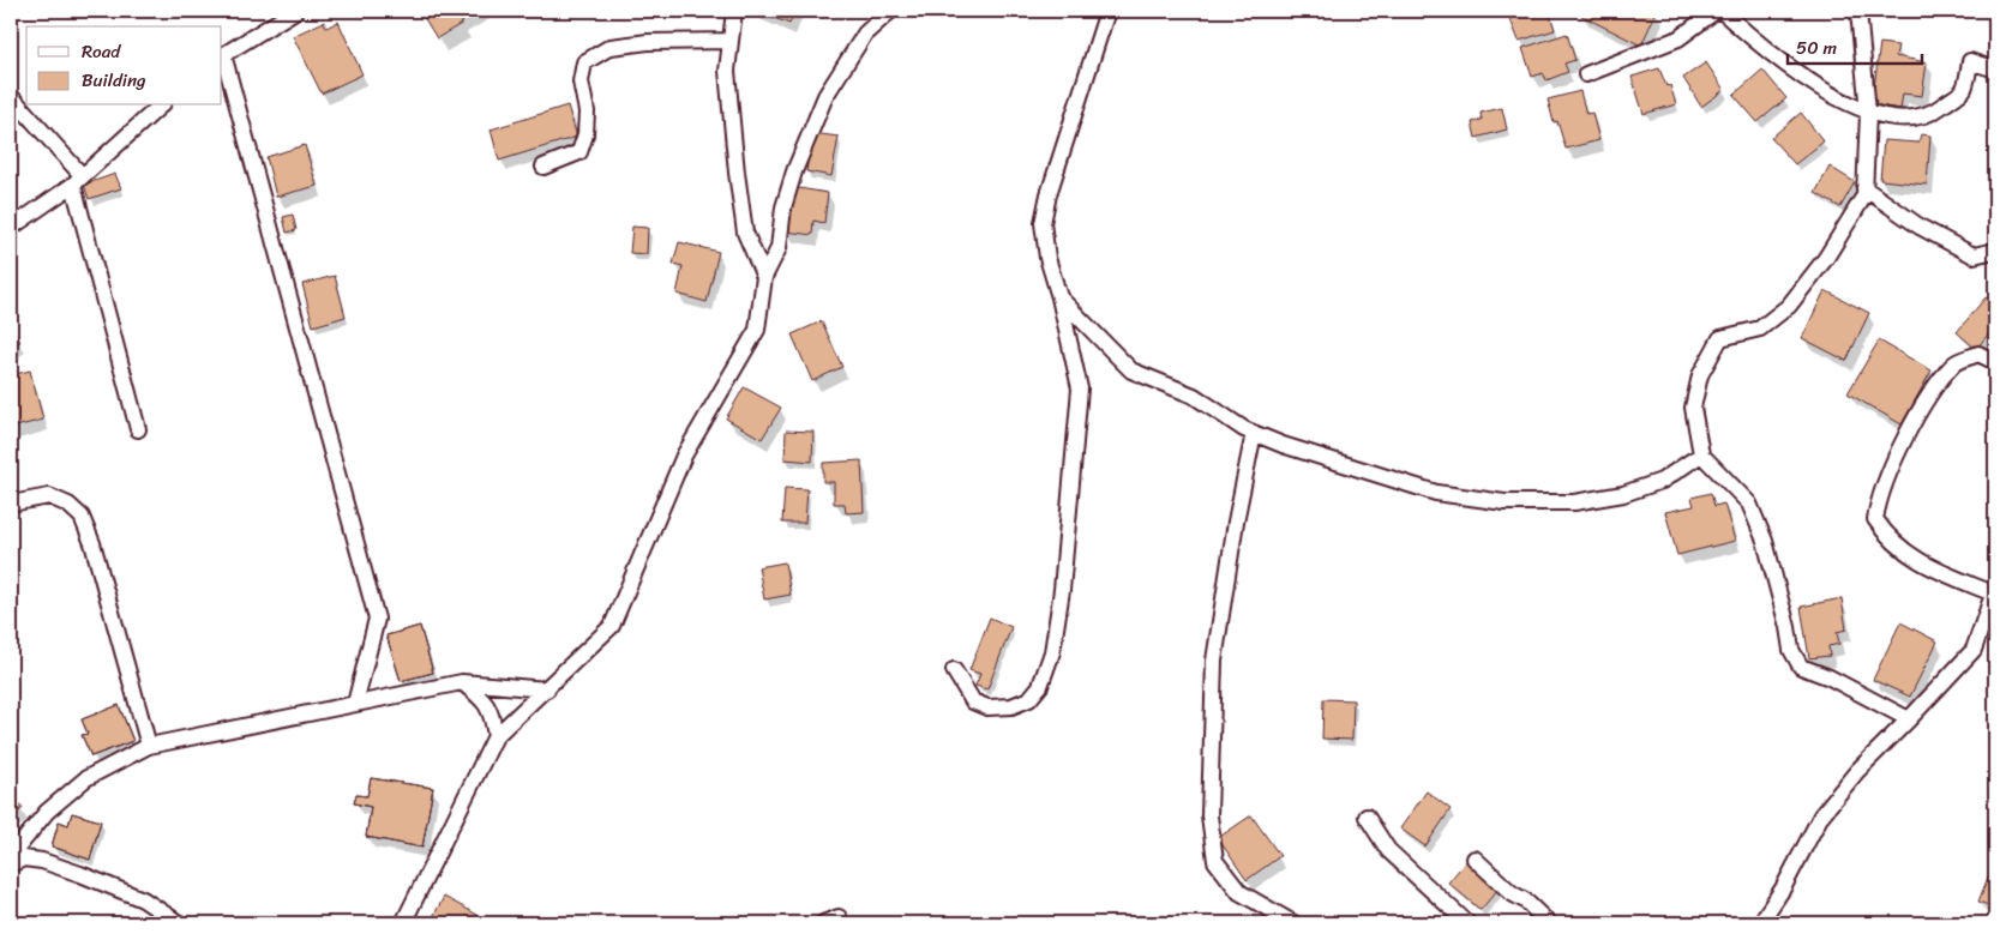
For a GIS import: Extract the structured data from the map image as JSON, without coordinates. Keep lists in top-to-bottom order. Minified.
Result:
{"legend":["Road","Building"],"scale_bar":"50 m"}
